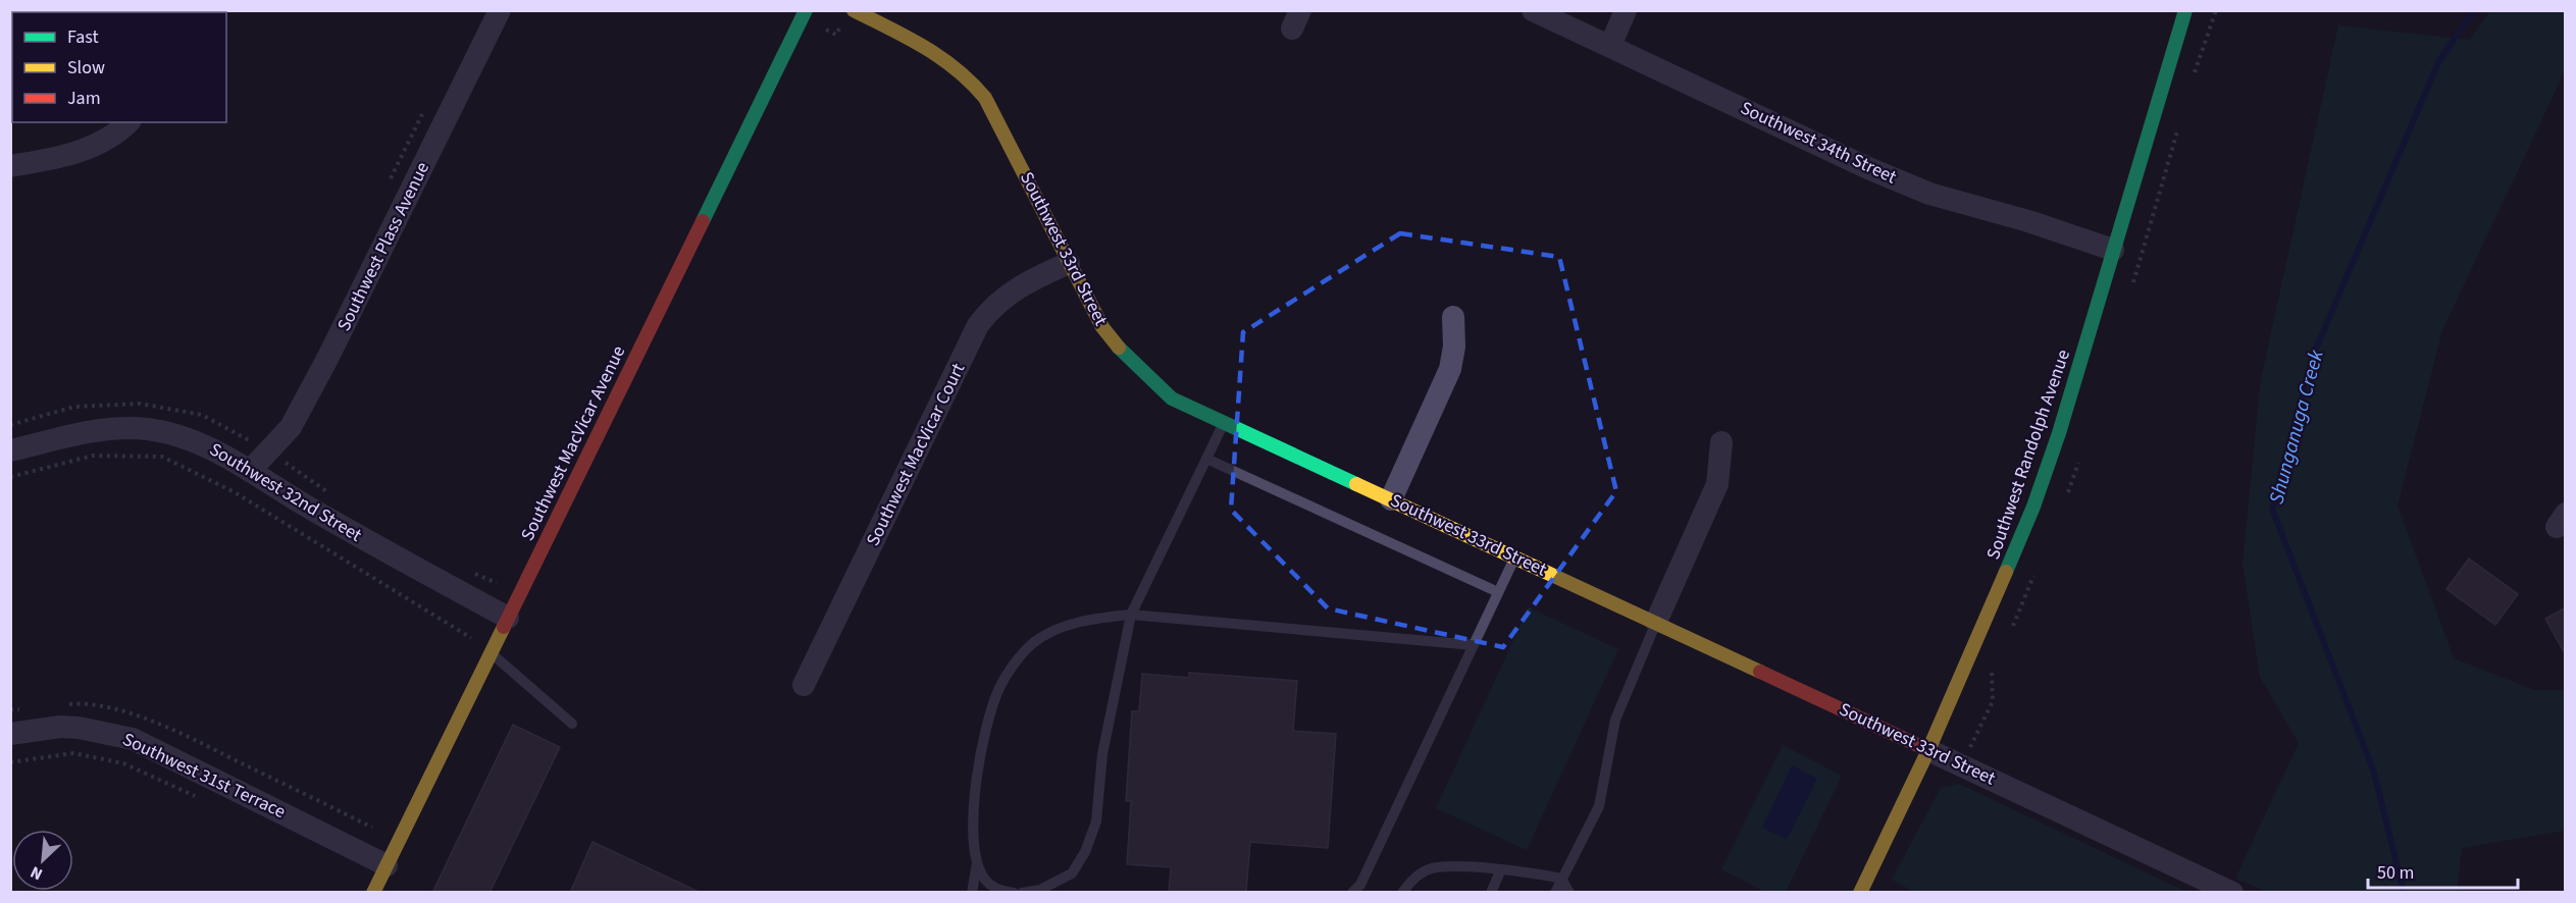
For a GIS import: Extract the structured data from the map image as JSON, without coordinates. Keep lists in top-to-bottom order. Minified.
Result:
{"streets":{"street":["Southwest 34th Street","Southwest Plass Avenue","Southwest 33rd Street","Southwest MacVicar Avenue","Southwest MacVicar Court","Southwest Randolph Avenue","Southwest 32nd Street","Southwest 31st Terrace"]},"crossings":[["Southwest 34th Street","Southwest Randolph Avenue"],["Southwest Plass Avenue","Southwest 32nd Street"],["Southwest 33rd Street","Southwest MacVicar Court"],["Southwest 33rd Street","Southwest Randolph Avenue"],["Southwest MacVicar Avenue","Southwest 32nd Street"],["Southwest MacVicar Avenue","Southwest 31st Terrace"]],"water":["Shunganuga Creek"],"legend":["Fast","Slow","Jam"],"scale_bar":"50 m","north":"bottom left"}
